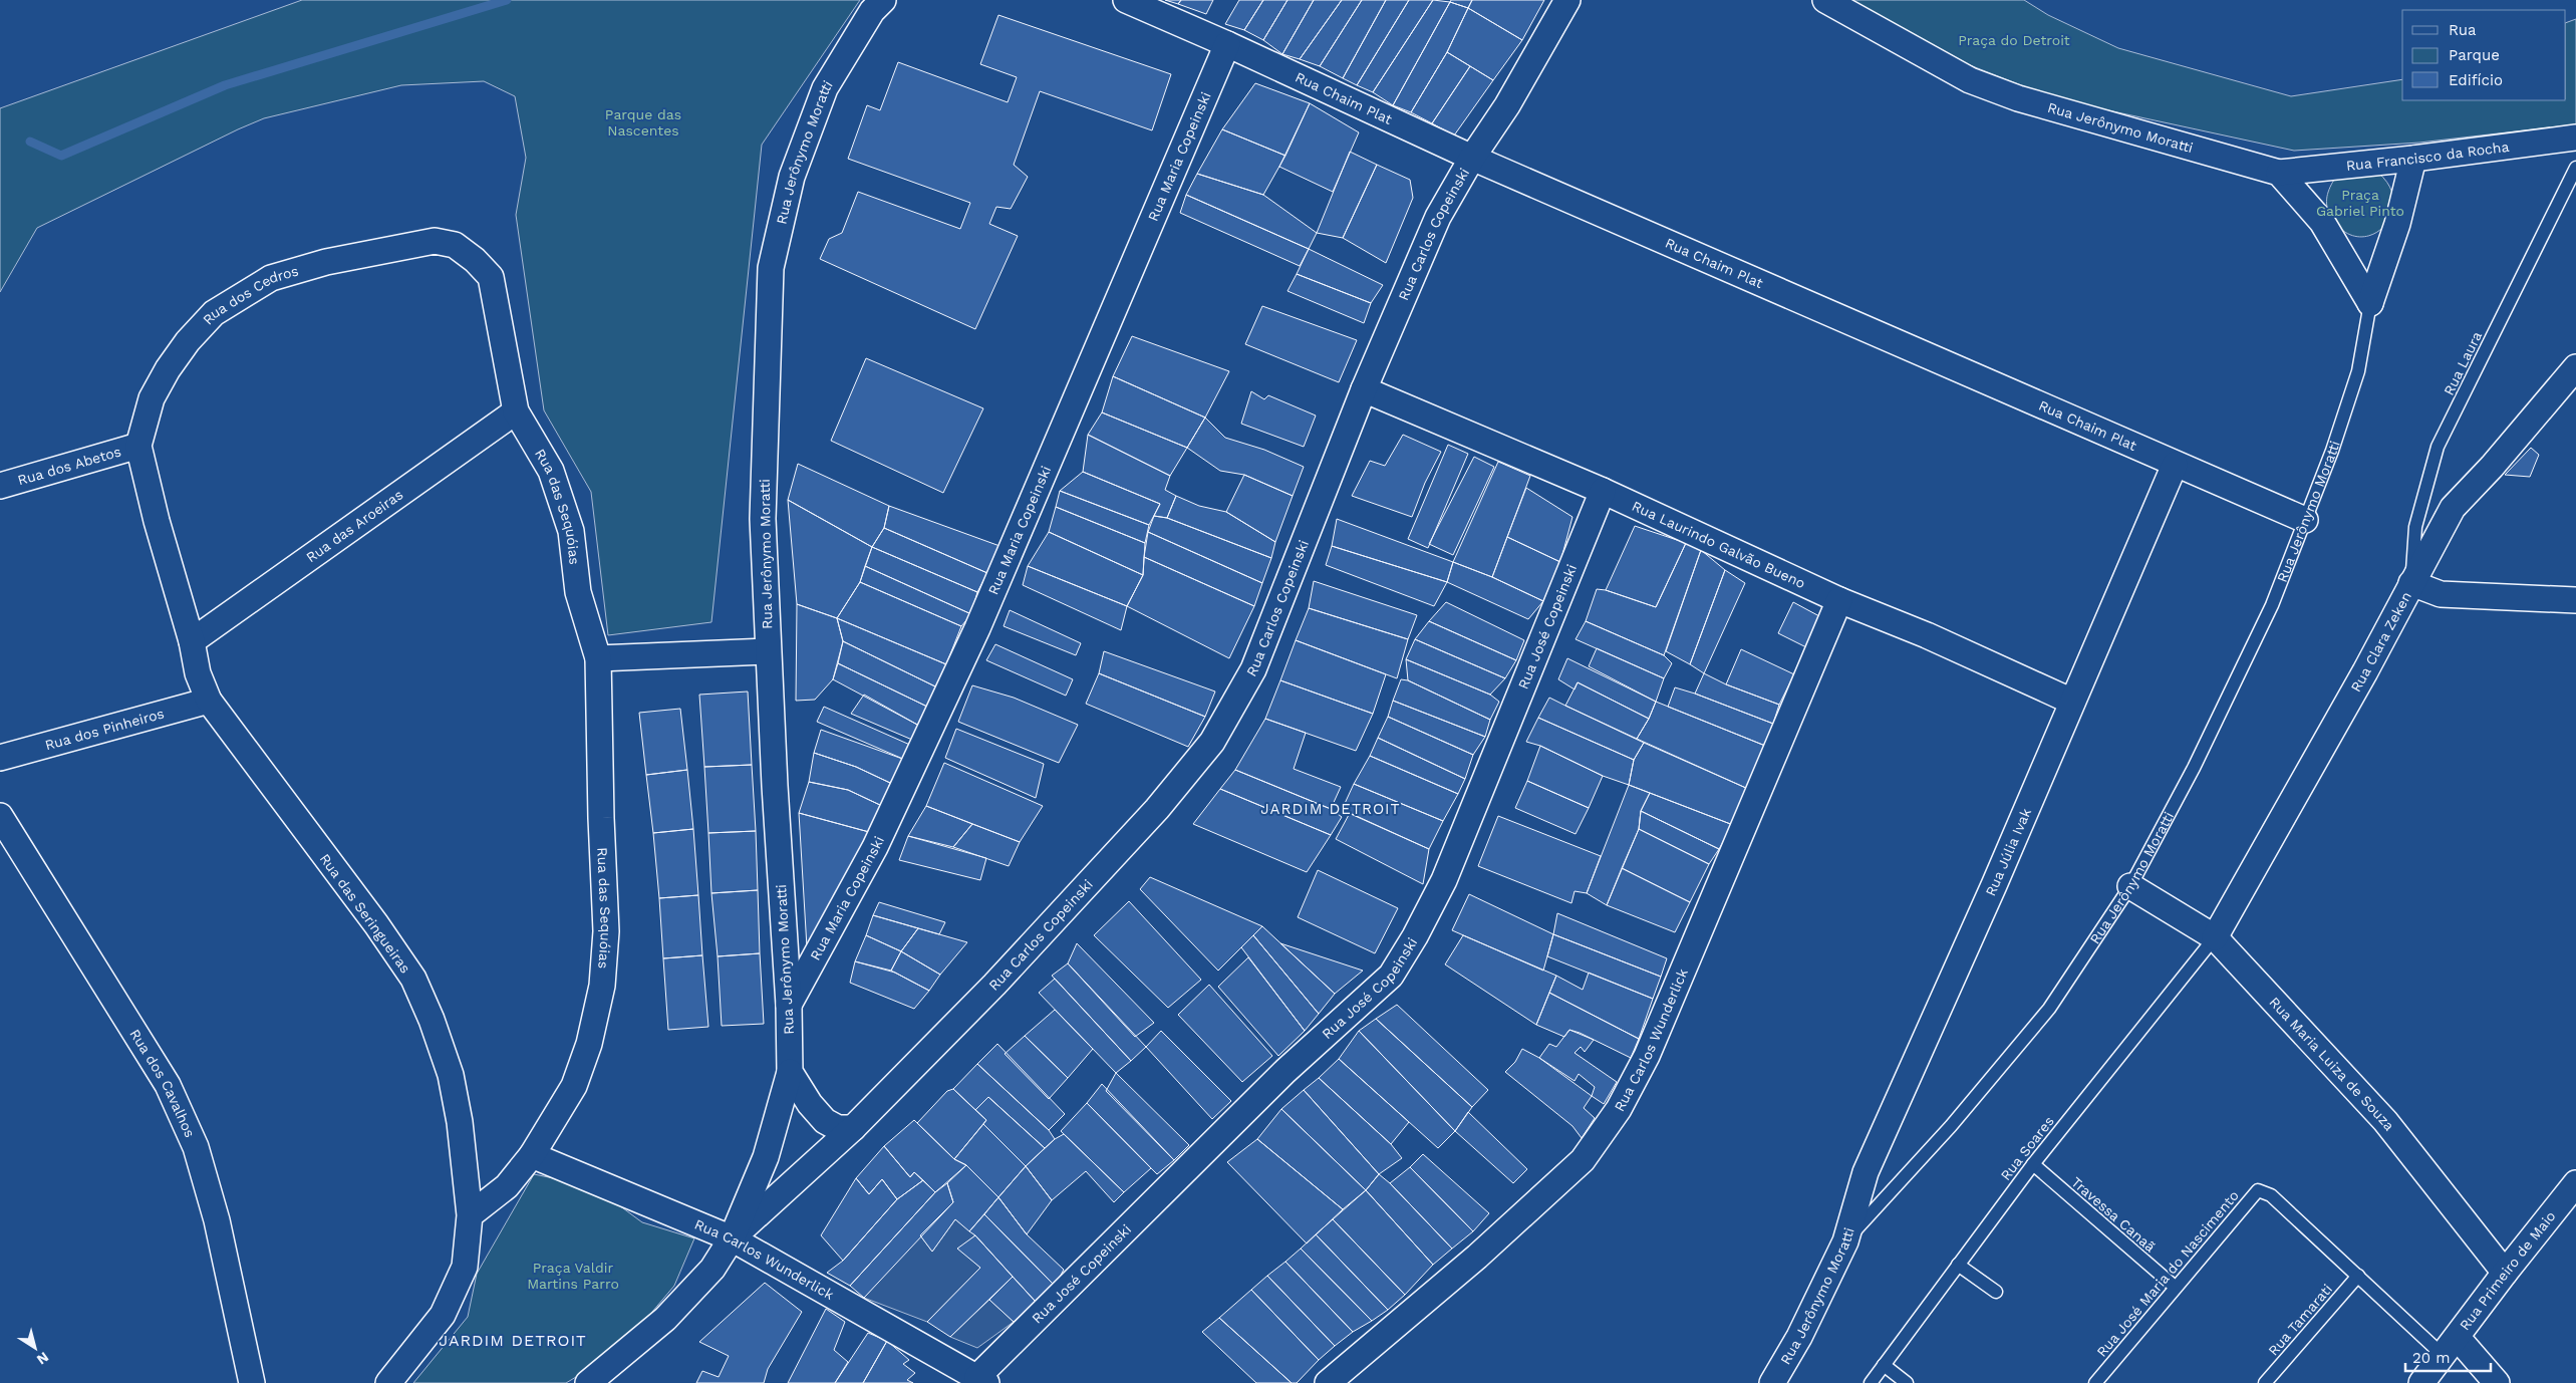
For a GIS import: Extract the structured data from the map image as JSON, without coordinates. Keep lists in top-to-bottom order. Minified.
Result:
{"streets":{"street":["Rua Chaim Plat","Rua Jerônymo Moratti","Rua Maria Copeinski","Rua Francisco da Rocha","Rua Carlos Copeinski","Rua dos Cedros","Rua dos Abetos","Rua das Sequóias","Rua das Aroeiras","Rua Laurindo Galvão Bueno","Rua José Copeinski","Rua Clara Zeken","Rua dos Pinheiros","Rua Júlia Ivak","Rua das Seringueiras","Rua Carlos Wunderlick","Rua Maria Luiza de Souza","Rua dos Cavalhos","Rua Primeiro de Maio"],"lane":["Rua Laura","Rua Soares","Travessa Canaã","Rua José Maria do Nascimento","Rua Tamarati"]},"crossings":[["Rua Chaim Plat","Rua Jerônymo Moratti"],["Rua Chaim Plat","Rua Maria Copeinski"],["Rua Chaim Plat","Rua Carlos Copeinski"],["Rua Chaim Plat","Rua Júlia Ivak"],["Rua Jerônymo Moratti","Rua Maria Copeinski"],["Rua Jerônymo Moratti","Rua Francisco da Rocha"],["Rua Jerônymo Moratti","Rua Júlia Ivak"],["Rua Jerônymo Moratti","Rua Maria Luiza de Souza"],["Rua Carlos Copeinski","Rua Laurindo Galvão Bueno"],["Rua Carlos Copeinski","Rua Carlos Wunderlick"],["Rua dos Cedros","Rua dos Abetos"],["Rua dos Cedros","Rua das Sequóias"],["Rua dos Cedros","Rua das Aroeiras"],["Rua dos Cedros","Rua das Seringueiras"],["Rua Laura","Rua Clara Zeken"],["Rua das Sequóias","Rua das Aroeiras"],["Rua das Sequóias","Rua das Seringueiras"],["Rua das Sequóias","Rua Carlos Wunderlick"],["Rua das Aroeiras","Rua das Seringueiras"],["Rua Laurindo Galvão Bueno","Rua José Copeinski"],["Rua Laurindo Galvão Bueno","Rua Júlia Ivak"],["Rua Laurindo Galvão Bueno","Rua Carlos Wunderlick"],["Rua José Copeinski","Rua Carlos Wunderlick"],["Rua Clara Zeken","Rua Maria Luiza de Souza"],["Rua Clara Zeken","Rua Soares"],["Rua dos Pinheiros","Rua das Seringueiras"],["Rua Maria Luiza de Souza","Rua Soares"],["Rua Maria Luiza de Souza","Rua Primeiro de Maio"],["Rua Soares","Travessa Canaã"],["Travessa Canaã","Rua José Maria do Nascimento"],["Rua Primeiro de Maio","Rua José Maria do Nascimento"],["Rua José Maria do Nascimento","Rua Tamarati"]],"districts":["JARDIM DETROIT","JARDIM DETROIT"],"parks":["Praça do Detroit","Parque das Nascentes","Praça Gabriel Pinto","Praça Valdir Martins Parro"],"legend":["Rua","Parque","Edifício"],"scale_bar":"20 m","north":"bottom right"}
